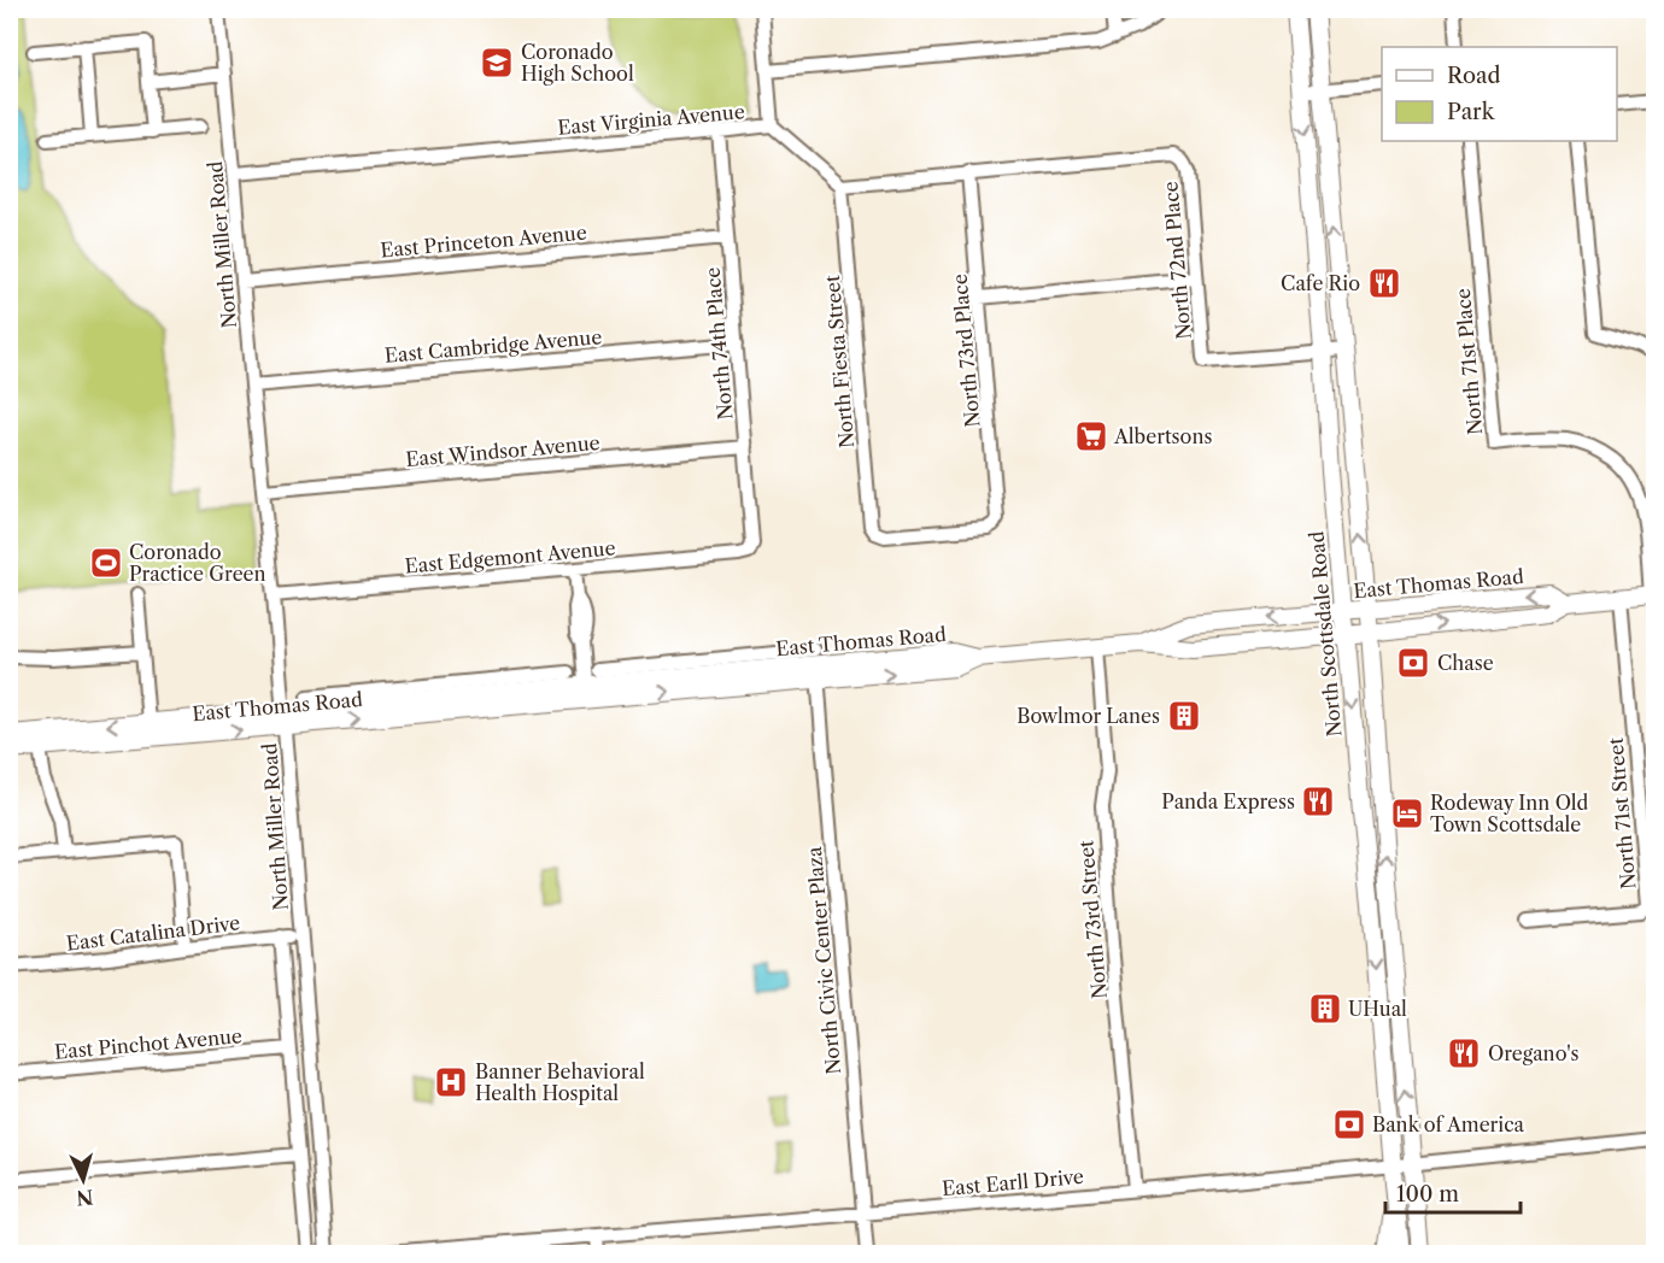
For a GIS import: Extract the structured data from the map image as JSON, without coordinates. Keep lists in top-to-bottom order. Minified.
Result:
{"streets":{"main road":["East Thomas Road","North Scottsdale Road"],"street":["East Virginia Avenue","East Princeton Avenue","North Miller Road","North 72nd Place","North 74th Place","East Cambridge Avenue","North 73rd Place","North Fiesta Street","North 71st Place","East Windsor Avenue","East Edgemont Avenue","North 71st Street","North 73rd Street","East Catalina Drive","North Civic Center Plaza","East Pinchot Avenue","East Earll Drive"]},"crossings":[["East Virginia Avenue","North Miller Road"],["East Virginia Avenue","North 74th Place"],["East Virginia Avenue","North Fiesta Street"],["East Princeton Avenue","North Miller Road"],["East Princeton Avenue","North 74th Place"],["North Miller Road","East Cambridge Avenue"],["North Miller Road","East Windsor Avenue"],["North Miller Road","East Edgemont Avenue"],["North Miller Road","East Thomas Road"],["North Miller Road","East Catalina Drive"],["North Miller Road","East Pinchot Avenue"],["North 72nd Place","North 73rd Place"],["North 72nd Place","North Scottsdale Road"],["North 74th Place","East Cambridge Avenue"],["North 74th Place","East Windsor Avenue"],["North 74th Place","East Edgemont Avenue"],["North 73rd Place","North Fiesta Street"],["North 71st Place","East Thomas Road"],["East Thomas Road","North Scottsdale Road"],["East Thomas Road","North 71st Street"],["East Thomas Road","North 73rd Street"],["East Thomas Road","North Civic Center Plaza"],["North Scottsdale Road","East Earll Drive"],["North 73rd Street","East Earll Drive"],["North Civic Center Plaza","East Earll Drive"]],"places":{"school or university":["Coronado High School"],"restaurant":["Cafe Rio","Panda Express","Oregano's"],"supermarket":["Albertsons"],"sports":["Coronado Practice Green"],"bank":["Chase","Bank of America"],"building":["Bowlmor Lanes","UHual"],"hotel":["Rodeway Inn Old Town Scottsdale"],"hospital":["Banner Behavioral Health Hospital"]},"legend":["Road","Park"],"scale_bar":"100 m","north":"bottom"}
